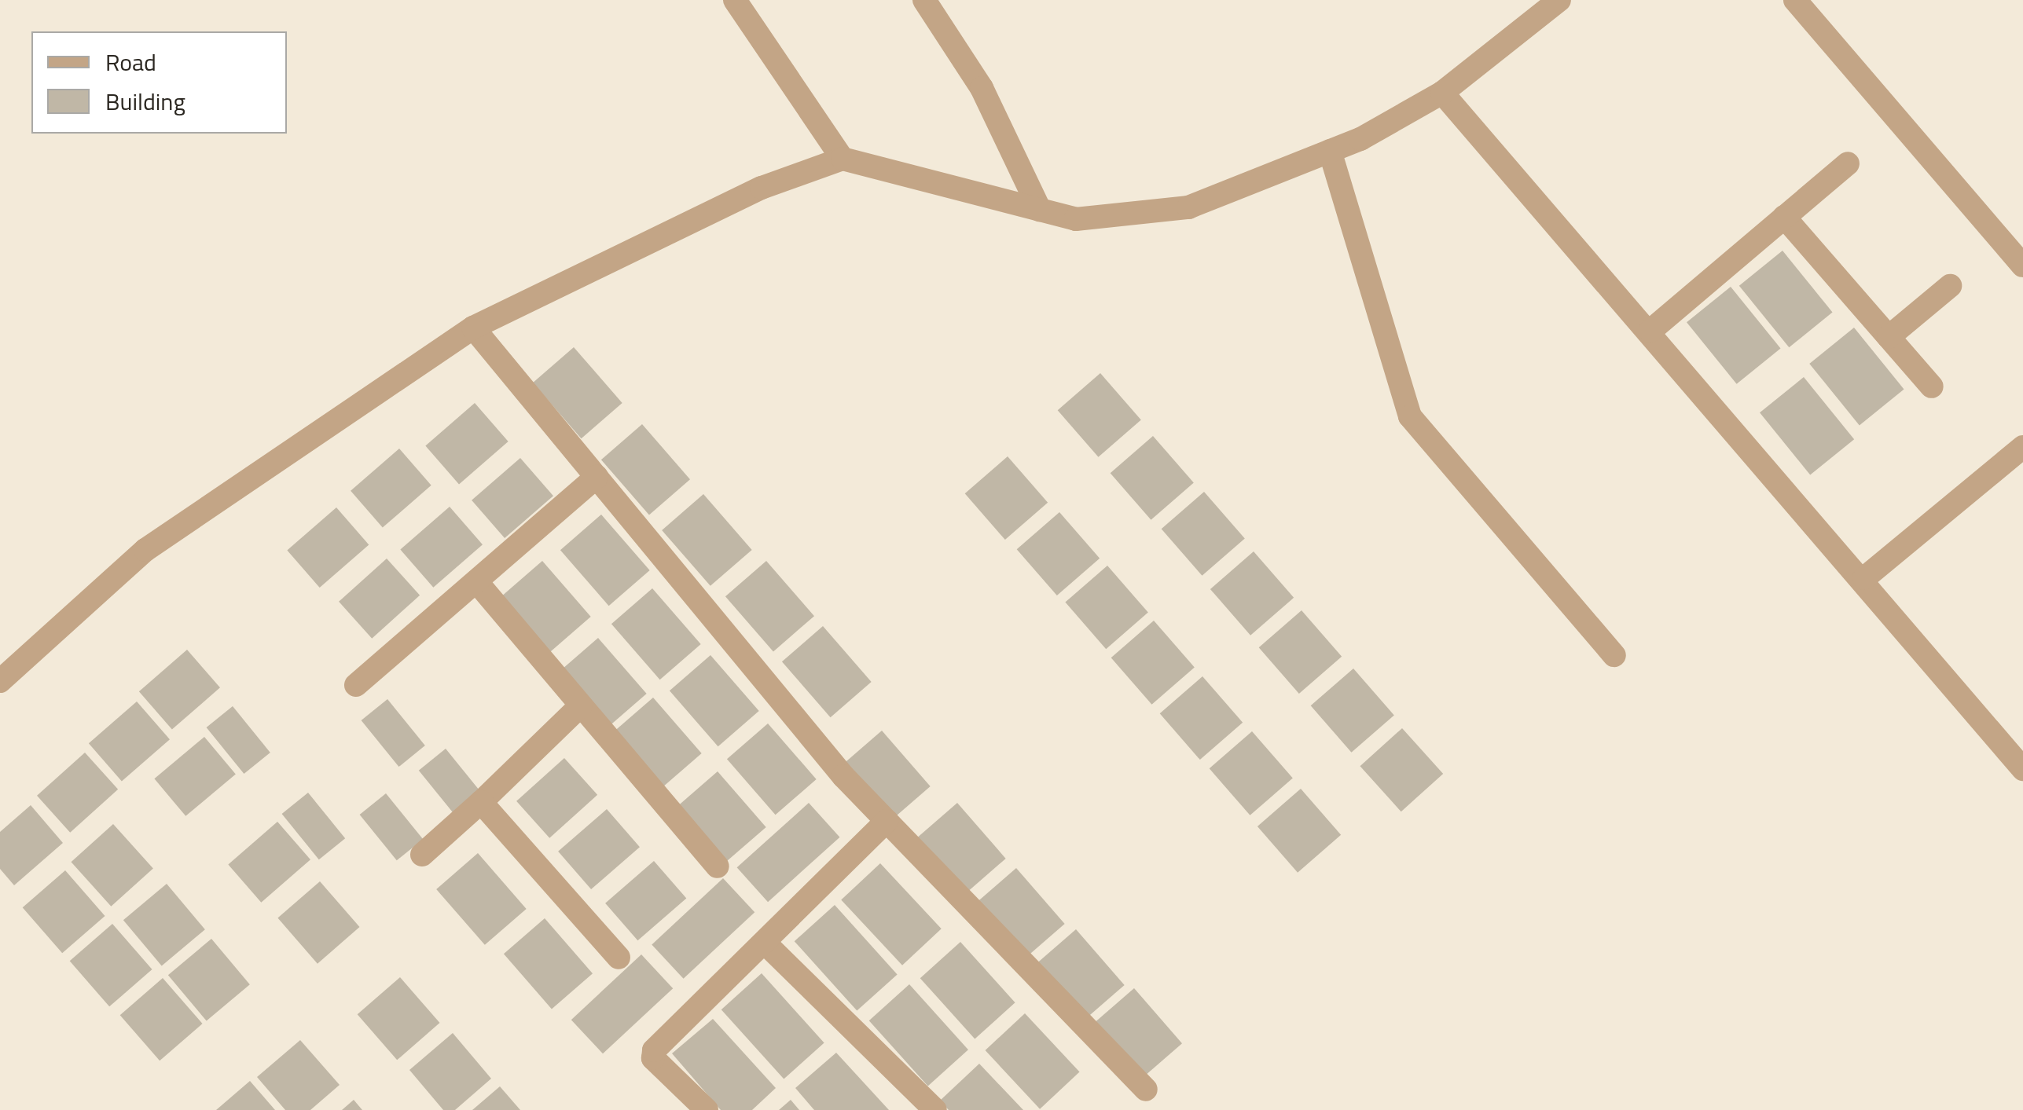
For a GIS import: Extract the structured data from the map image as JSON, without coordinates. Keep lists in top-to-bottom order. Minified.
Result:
{"legend":["Road","Building"]}
